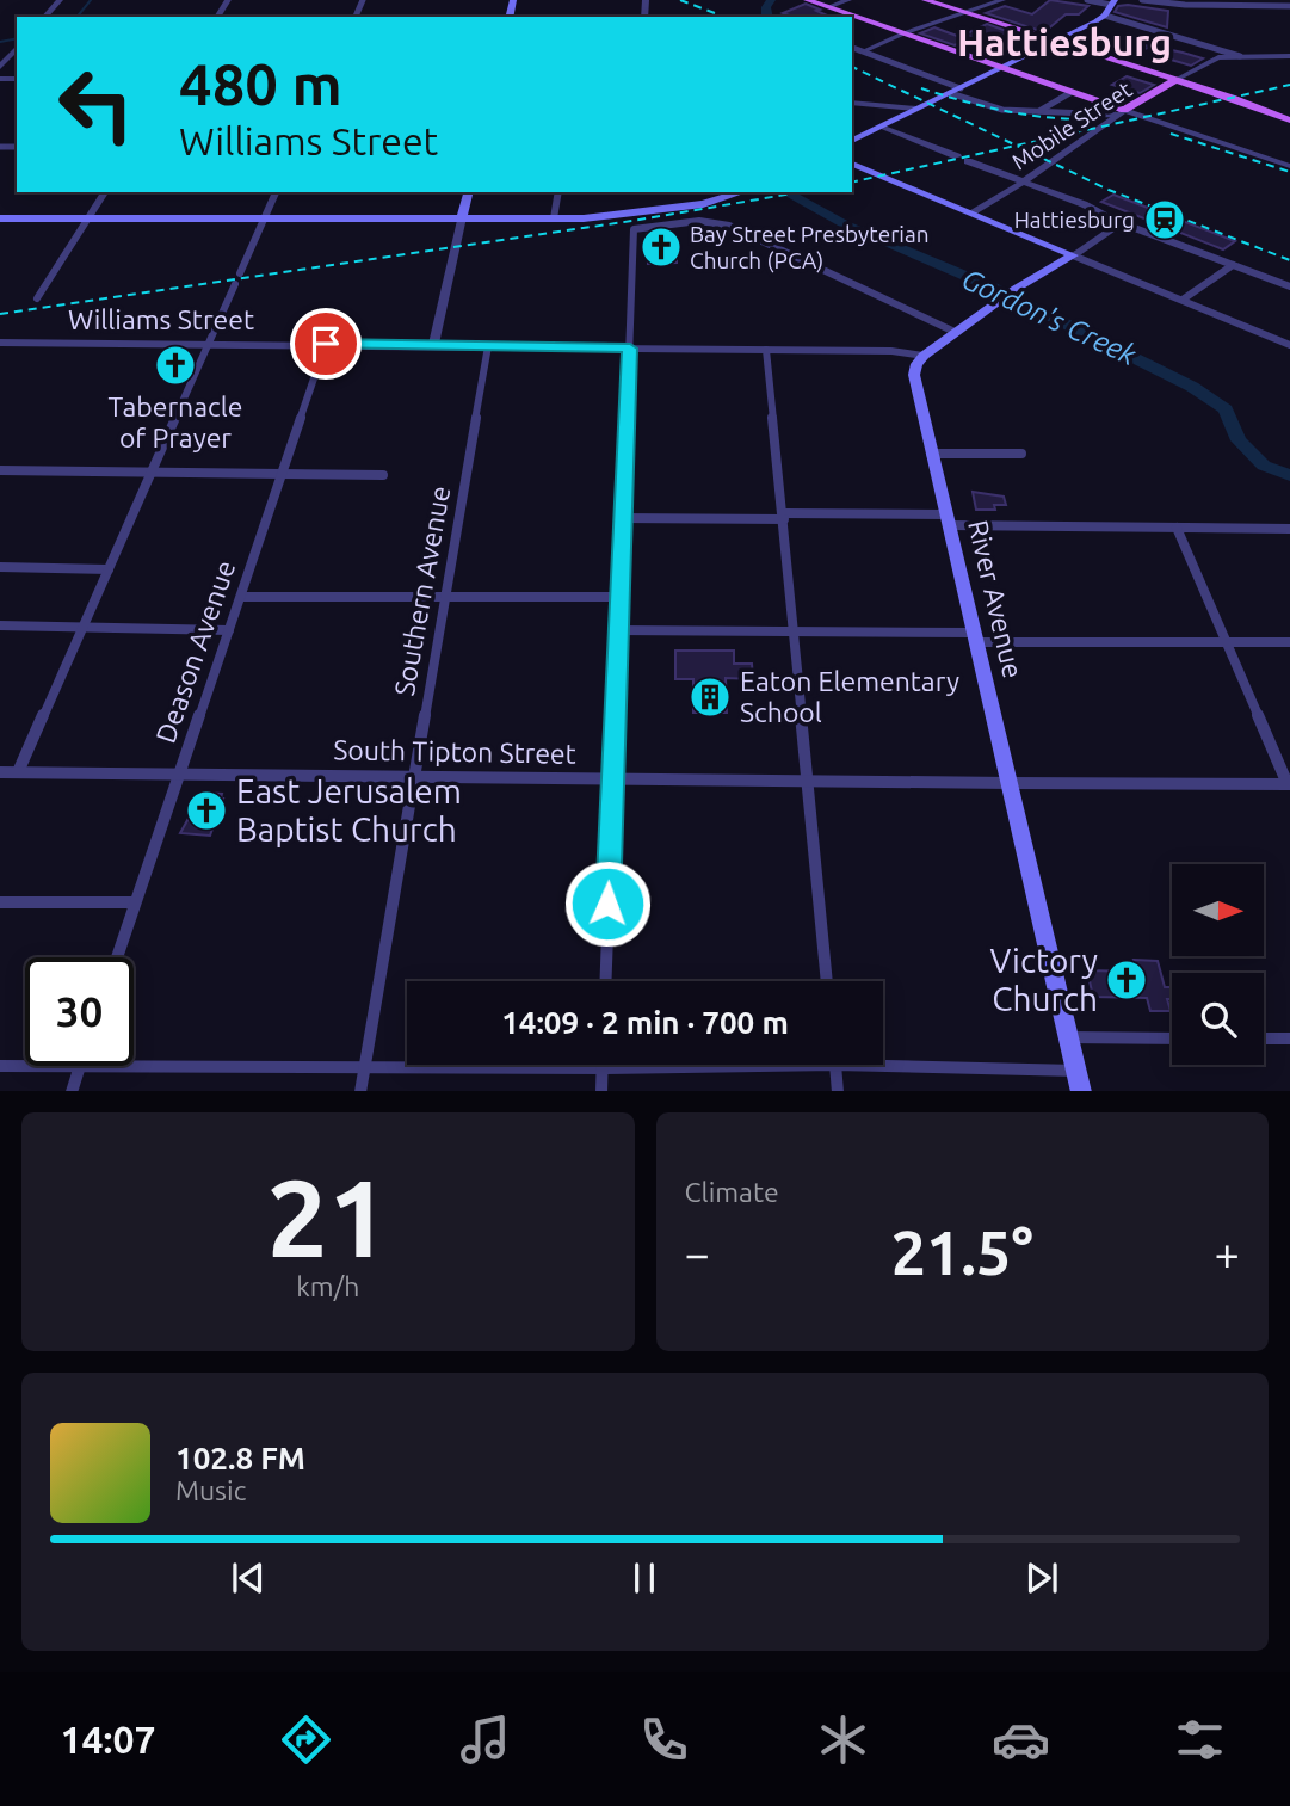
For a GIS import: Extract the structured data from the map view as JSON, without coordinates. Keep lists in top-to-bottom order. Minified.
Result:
{"streets":{"main road":["Mobile Street","River Avenue"],"street":["Williams Street","Southern Avenue","Deason Avenue","South Tipton Street"]},"crossings":[["Williams Street","Southern Avenue"],["Williams Street","River Avenue"],["Williams Street","Deason Avenue"],["Southern Avenue","South Tipton Street"],["River Avenue","South Tipton Street"],["Deason Avenue","South Tipton Street"]],"districts":["Hattiesburg"],"water":["Gordon's Creek"],"places":{"station":["Hattiesburg"],"church":["Bay Street Presbyterian Church (PCA)","Tabernacle of Prayer","East Jerusalem Baptist Church","Victory Church"],"building":["Eaton Elementary School"]},"north":"right","page":{"turn":["480 m","Williams Street"],"limit":"30","trip":"14:09 · 2 min · 700 m","tile":[["21","km/h"],"Climate"],"heat":["−","21.5°","+"],"song":["102.8 FM","Music"],"tabs":"14:07"}}
